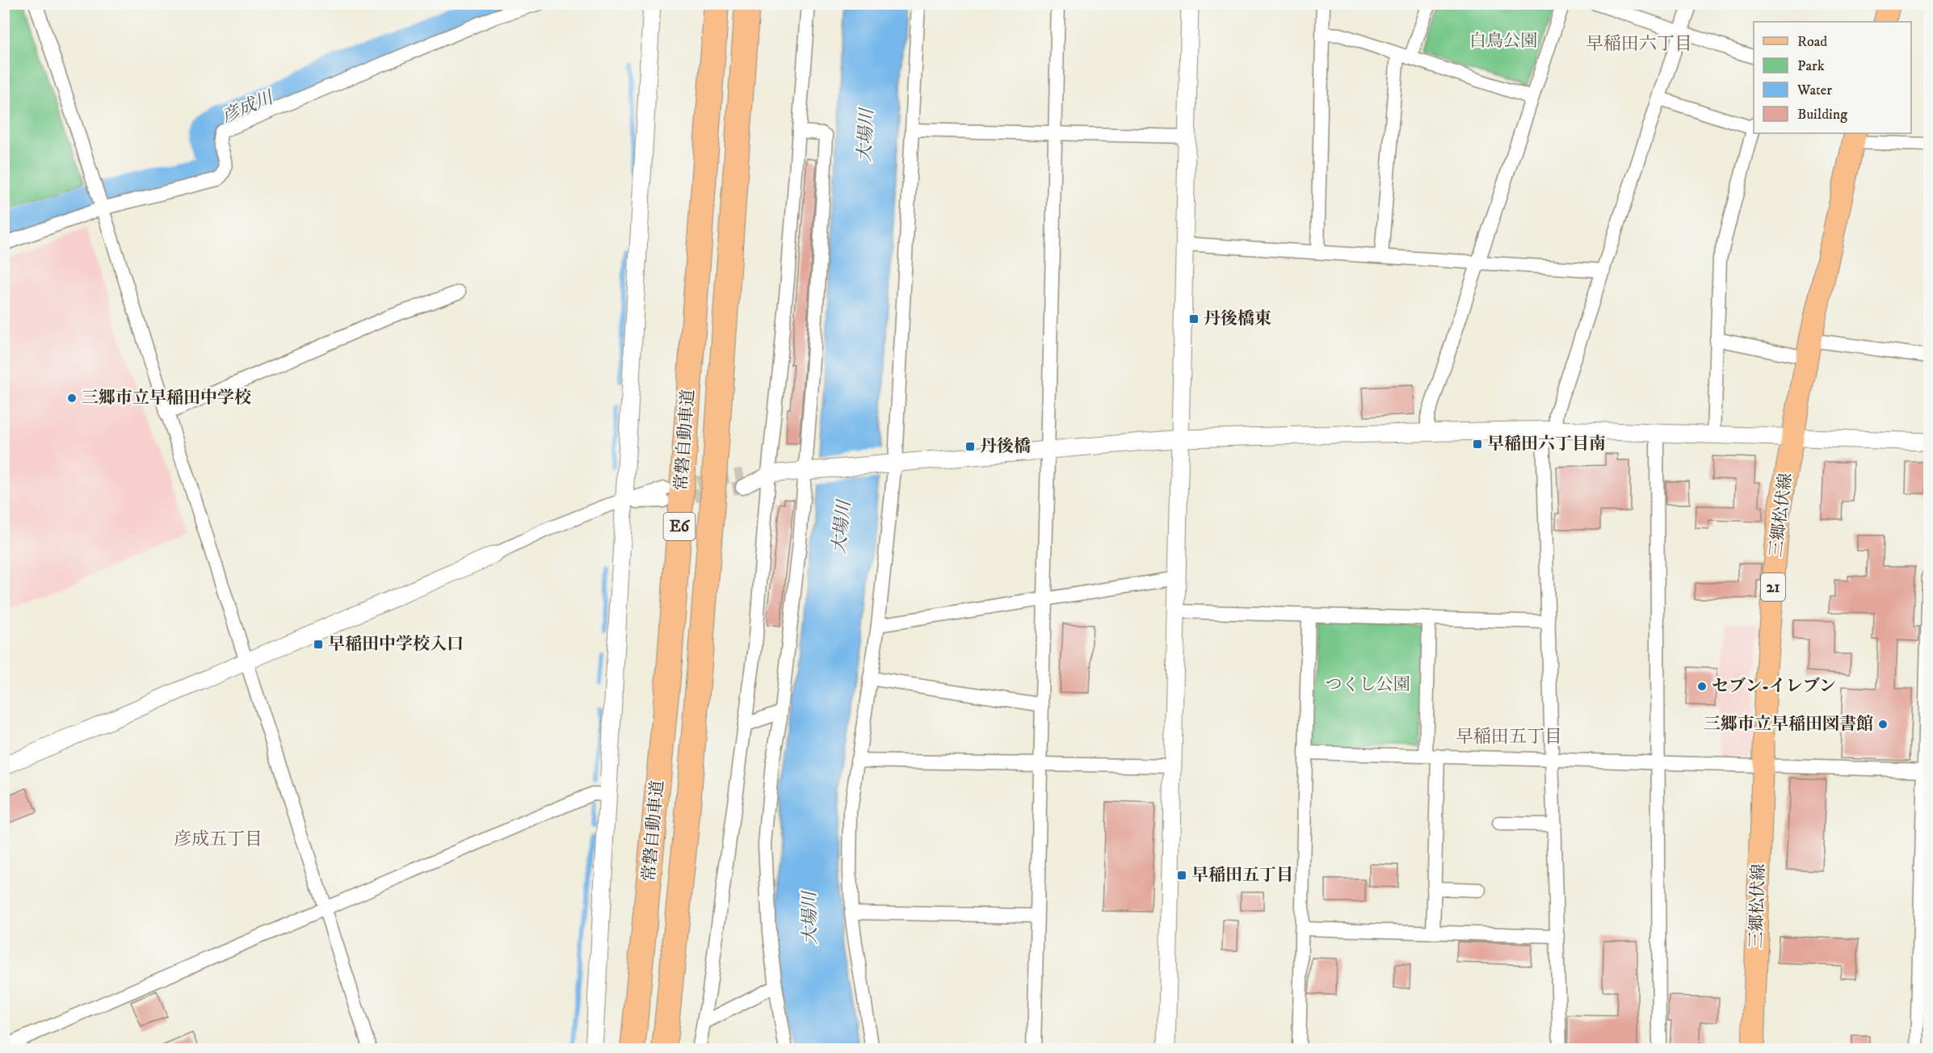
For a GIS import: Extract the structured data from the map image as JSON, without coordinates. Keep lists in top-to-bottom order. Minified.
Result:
{"streets":{"highway":["常磐自動車道","E6"],"main road":["三郷松伏線","21"]},"districts":["早稲田六丁目","早稲田五丁目","彦成五丁目"],"water":["彦成川","大場川"],"parks":["白鳥公園","つくし公園"],"places":{"transit":["丹後橋東","早稲田六丁目南","丹後橋","早稲田中学校入口","早稲田五丁目"],"other":["三郷市立早稲田中学校","セブン-イレブン","三郷市立早稲田図書館"]},"legend":["Road","Park","Water","Building"]}
